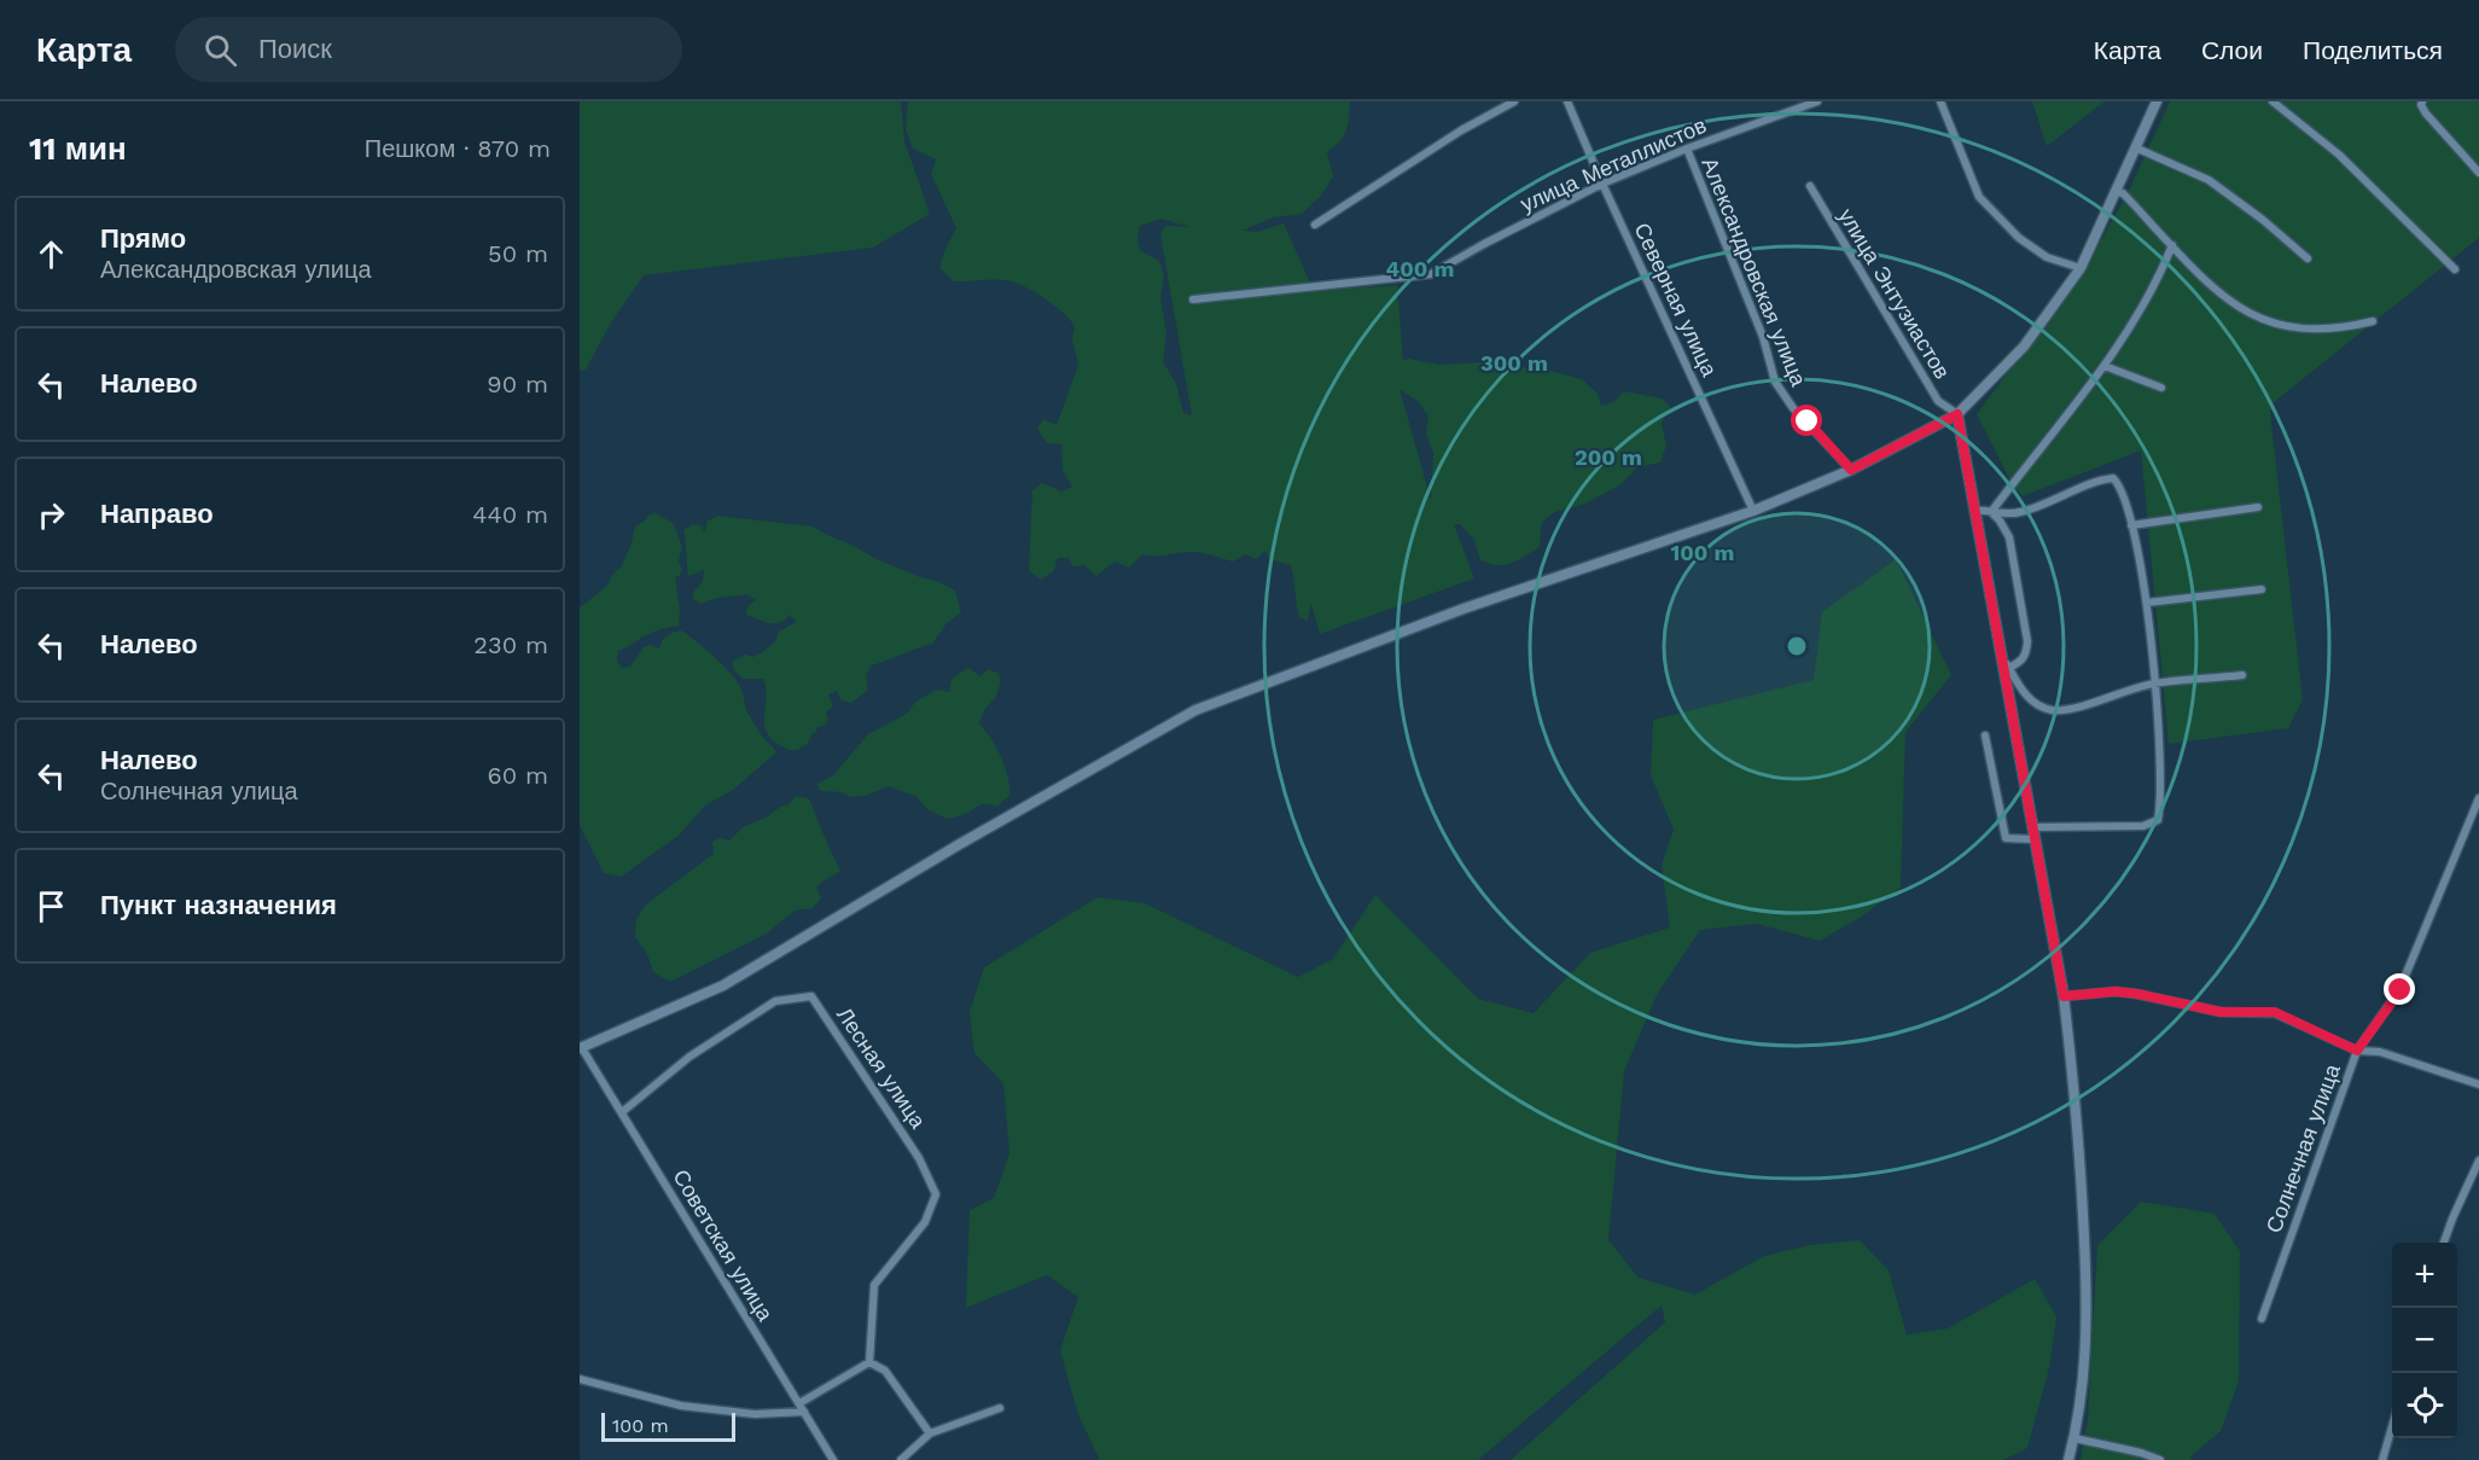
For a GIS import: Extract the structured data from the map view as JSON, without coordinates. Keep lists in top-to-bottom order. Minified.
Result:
{"streets":{"street":["улица Металлистов","Александровская улица","улица Энтузиастов","Северная улица","Лесная улица","Солнечная улица","Советская улица"]},"crossings":[["улица Металлистов","Александровская улица"],["улица Металлистов","Северная улица"],["Лесная улица","Советская улица"]],"scale_bar":"100 m","page":{"header":"Карта","search":"Поиск","nav":["Карта","Слои","Поделиться"],"heading":["11 мин","Пешком · 870 m"],"list":[["Прямо","Александровская улица","50 m"],["Налево","90 m"],["Направо","440 m"],["Налево","230 m"],["Налево","Солнечная улица","60 m"],"Пункт назначения"],"map_buttons":["+","−"],"scale":"100 m"},"rings":["400 m","300 m","200 m","100 m"]}
